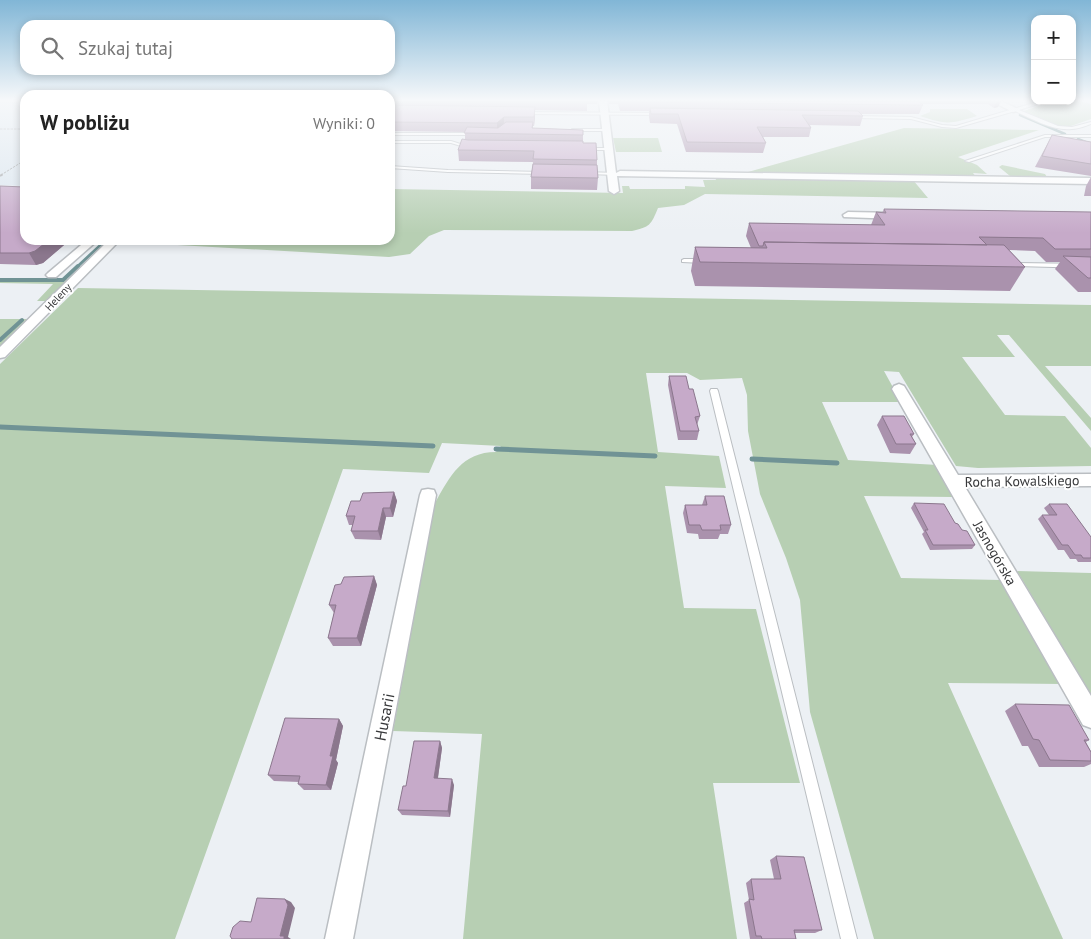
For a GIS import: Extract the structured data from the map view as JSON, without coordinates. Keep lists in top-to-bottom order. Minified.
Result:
{"streets":{"street":["Heleny","Rocha Kowalskiego","Jasnogórska","Husarii"]},"crossings":[["Rocha Kowalskiego","Jasnogórska"]],"page":{"map_buttons":["+","−"],"search":"Szukaj tutaj","heading":["W pobliżu","Wyniki: 0"]}}
